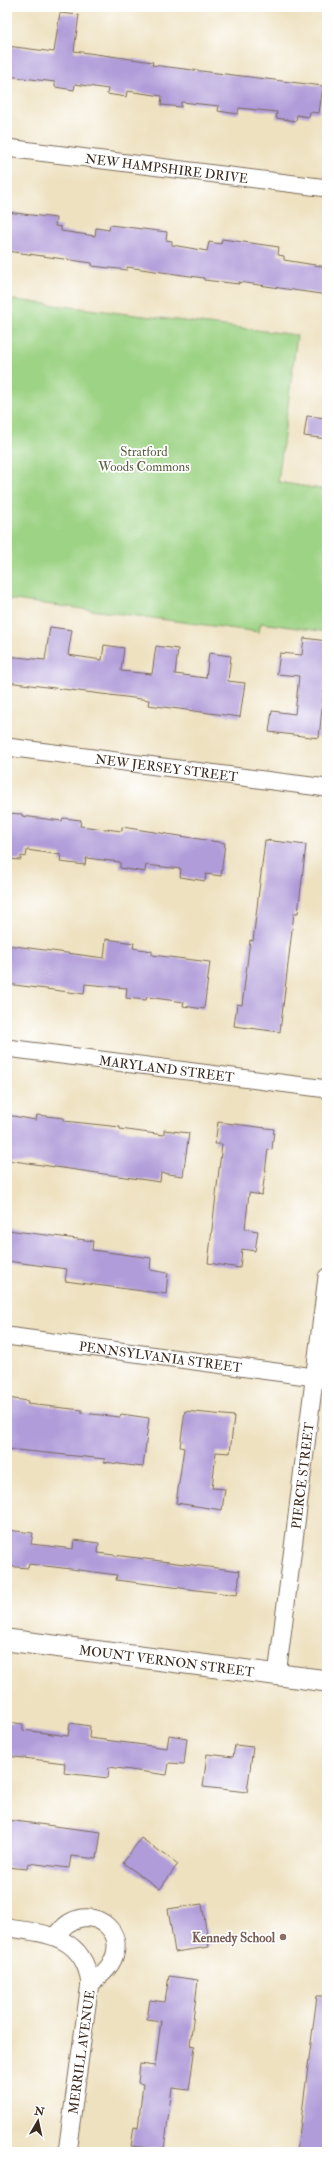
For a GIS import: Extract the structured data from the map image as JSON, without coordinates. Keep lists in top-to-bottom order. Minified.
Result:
{"streets":{"street":["NEW HAMPSHIRE DRIVE","NEW JERSEY STREET","MARYLAND STREET","PENNSYLVANIA STREET","PIERCE STREET","MOUNT VERNON STREET","MERRILL AVENUE"]},"crossings":[["PENNSYLVANIA STREET","PIERCE STREET"],["PIERCE STREET","MOUNT VERNON STREET"]],"parks":["Stratford Woods Commons"],"places":["Kennedy School"],"north":"top"}
